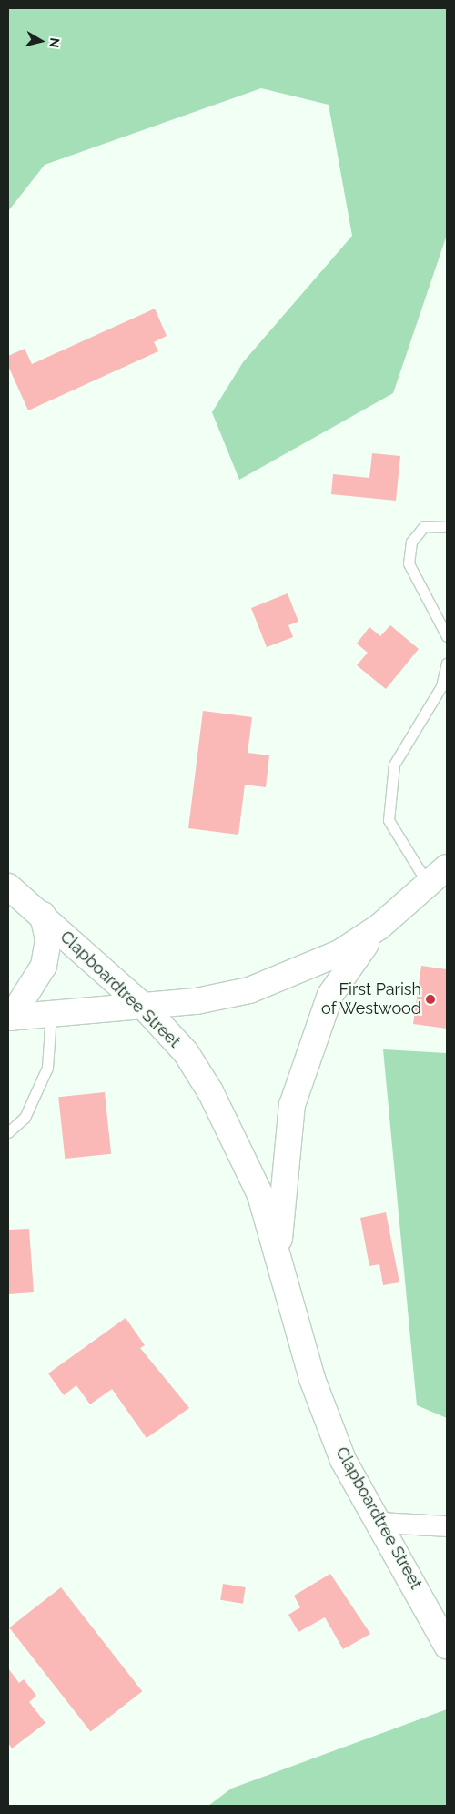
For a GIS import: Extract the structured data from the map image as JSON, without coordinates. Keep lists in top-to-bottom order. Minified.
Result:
{"streets":{"main road":["Clapboardtree Street"]},"places":["First Parish of Westwood"],"north":"right"}
